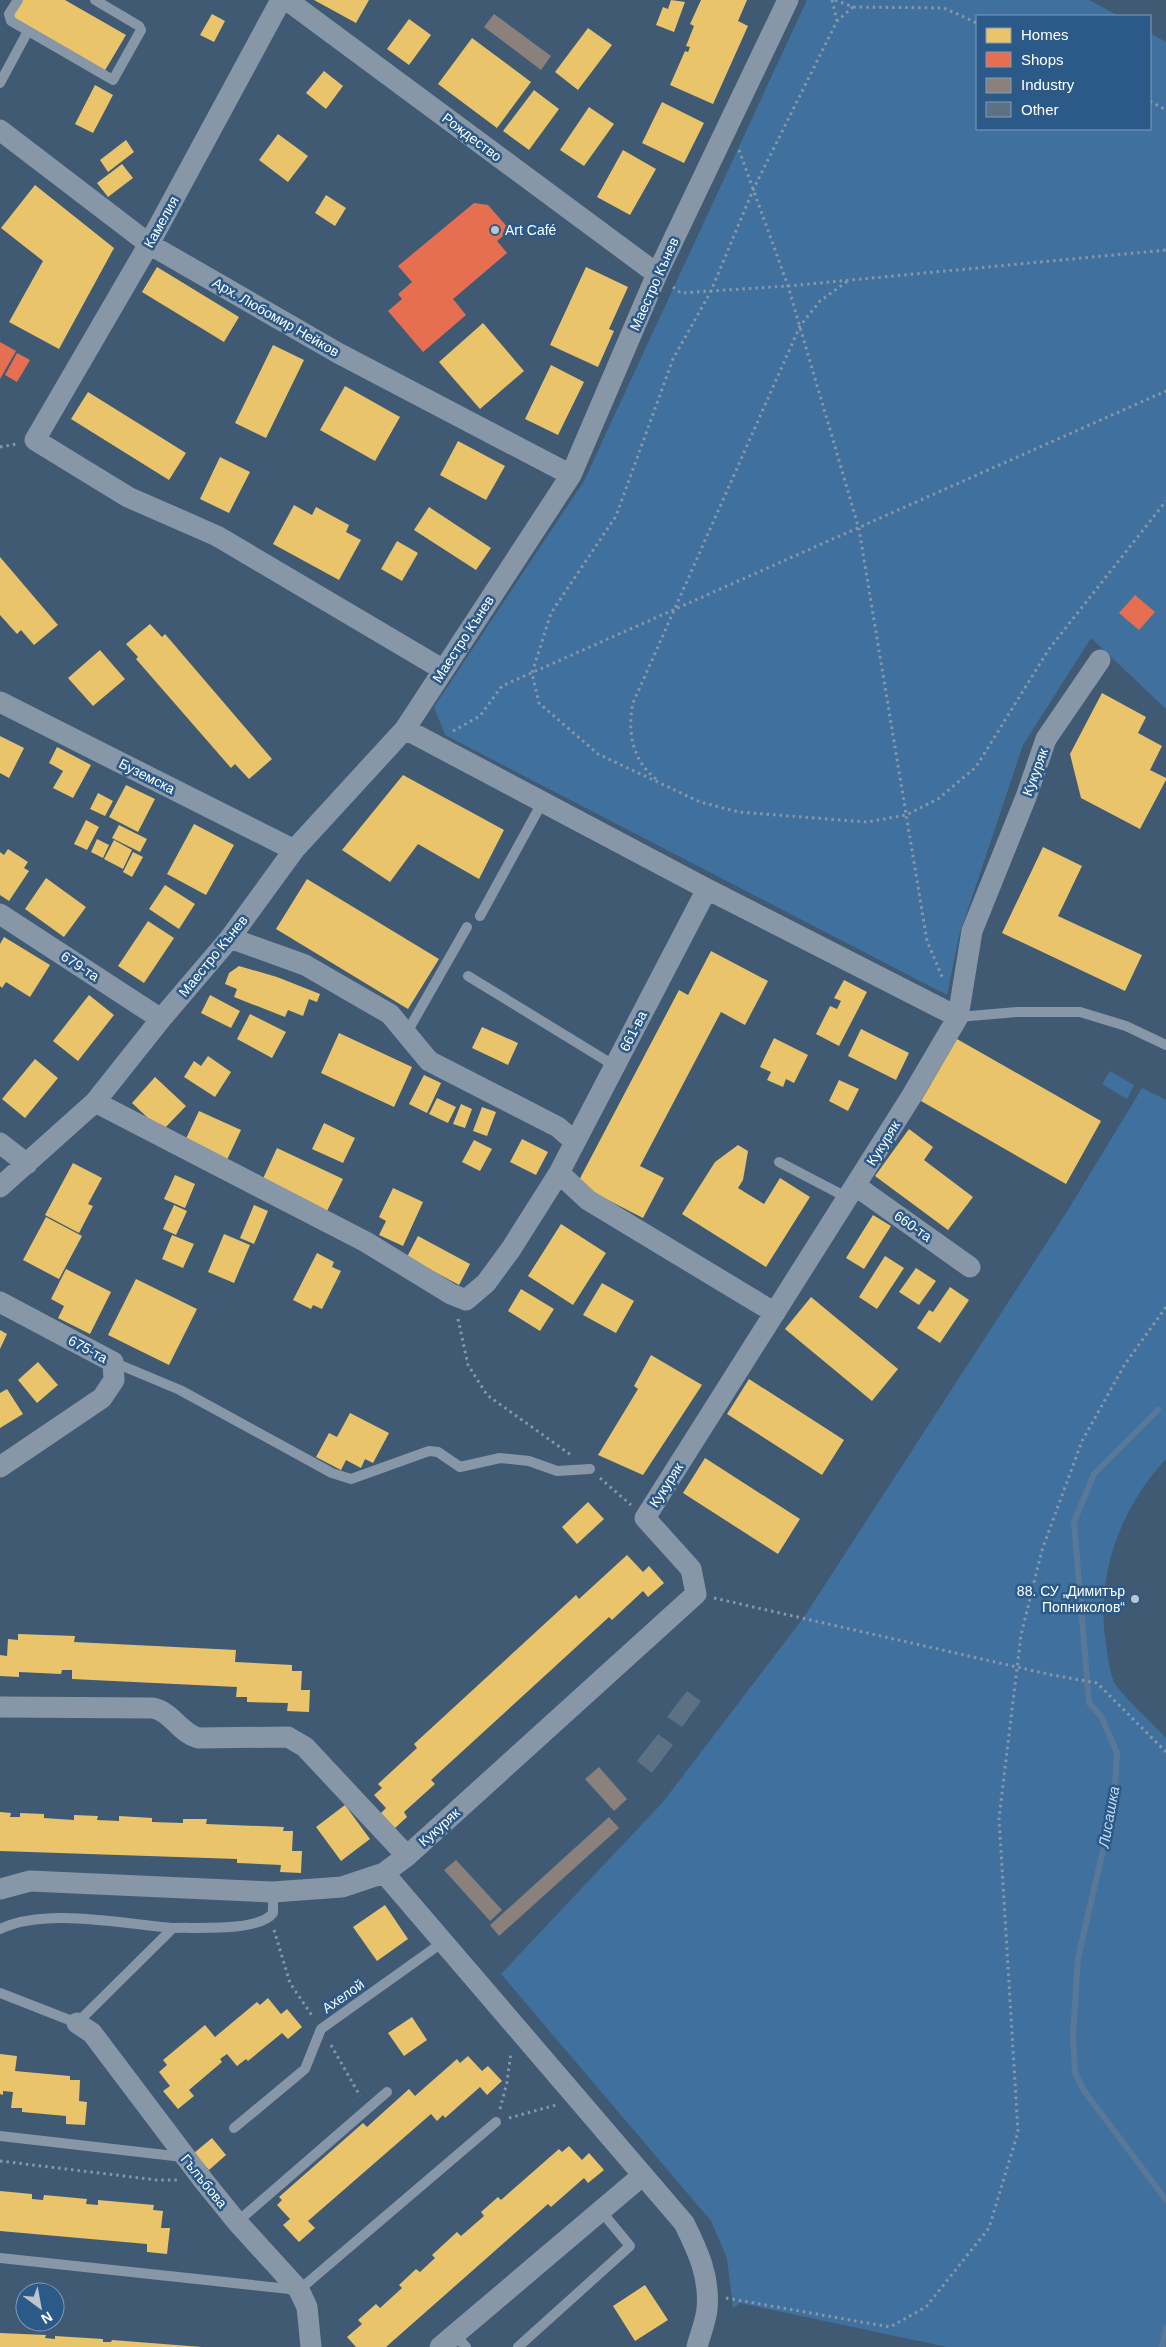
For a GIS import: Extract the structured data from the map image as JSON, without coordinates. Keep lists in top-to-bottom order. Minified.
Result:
{"streets":{"street":["Рождество","Камелия","Маестро Кънев","Арх. Любомир Нейков","Кукуряк","Буземска","679-та","661-ва","660-та","675-та","Гълъбова"],"lane":["Ахелой"]},"crossings":[["Рождество","Маестро Кънев"],["Камелия","Маестро Кънев"],["Камелия","Арх. Любомир Нейков"],["Маестро Кънев","Арх. Любомир Нейков"],["Маестро Кънев","Буземска"],["Маестро Кънев","679-та"],["Кукуряк","660-та"]],"water":["Лисашка"],"places":["Art Café","88. СУ „Димитър Попниколов“"],"legend":["Homes","Shops","Industry","Other"],"north":"bottom right"}
